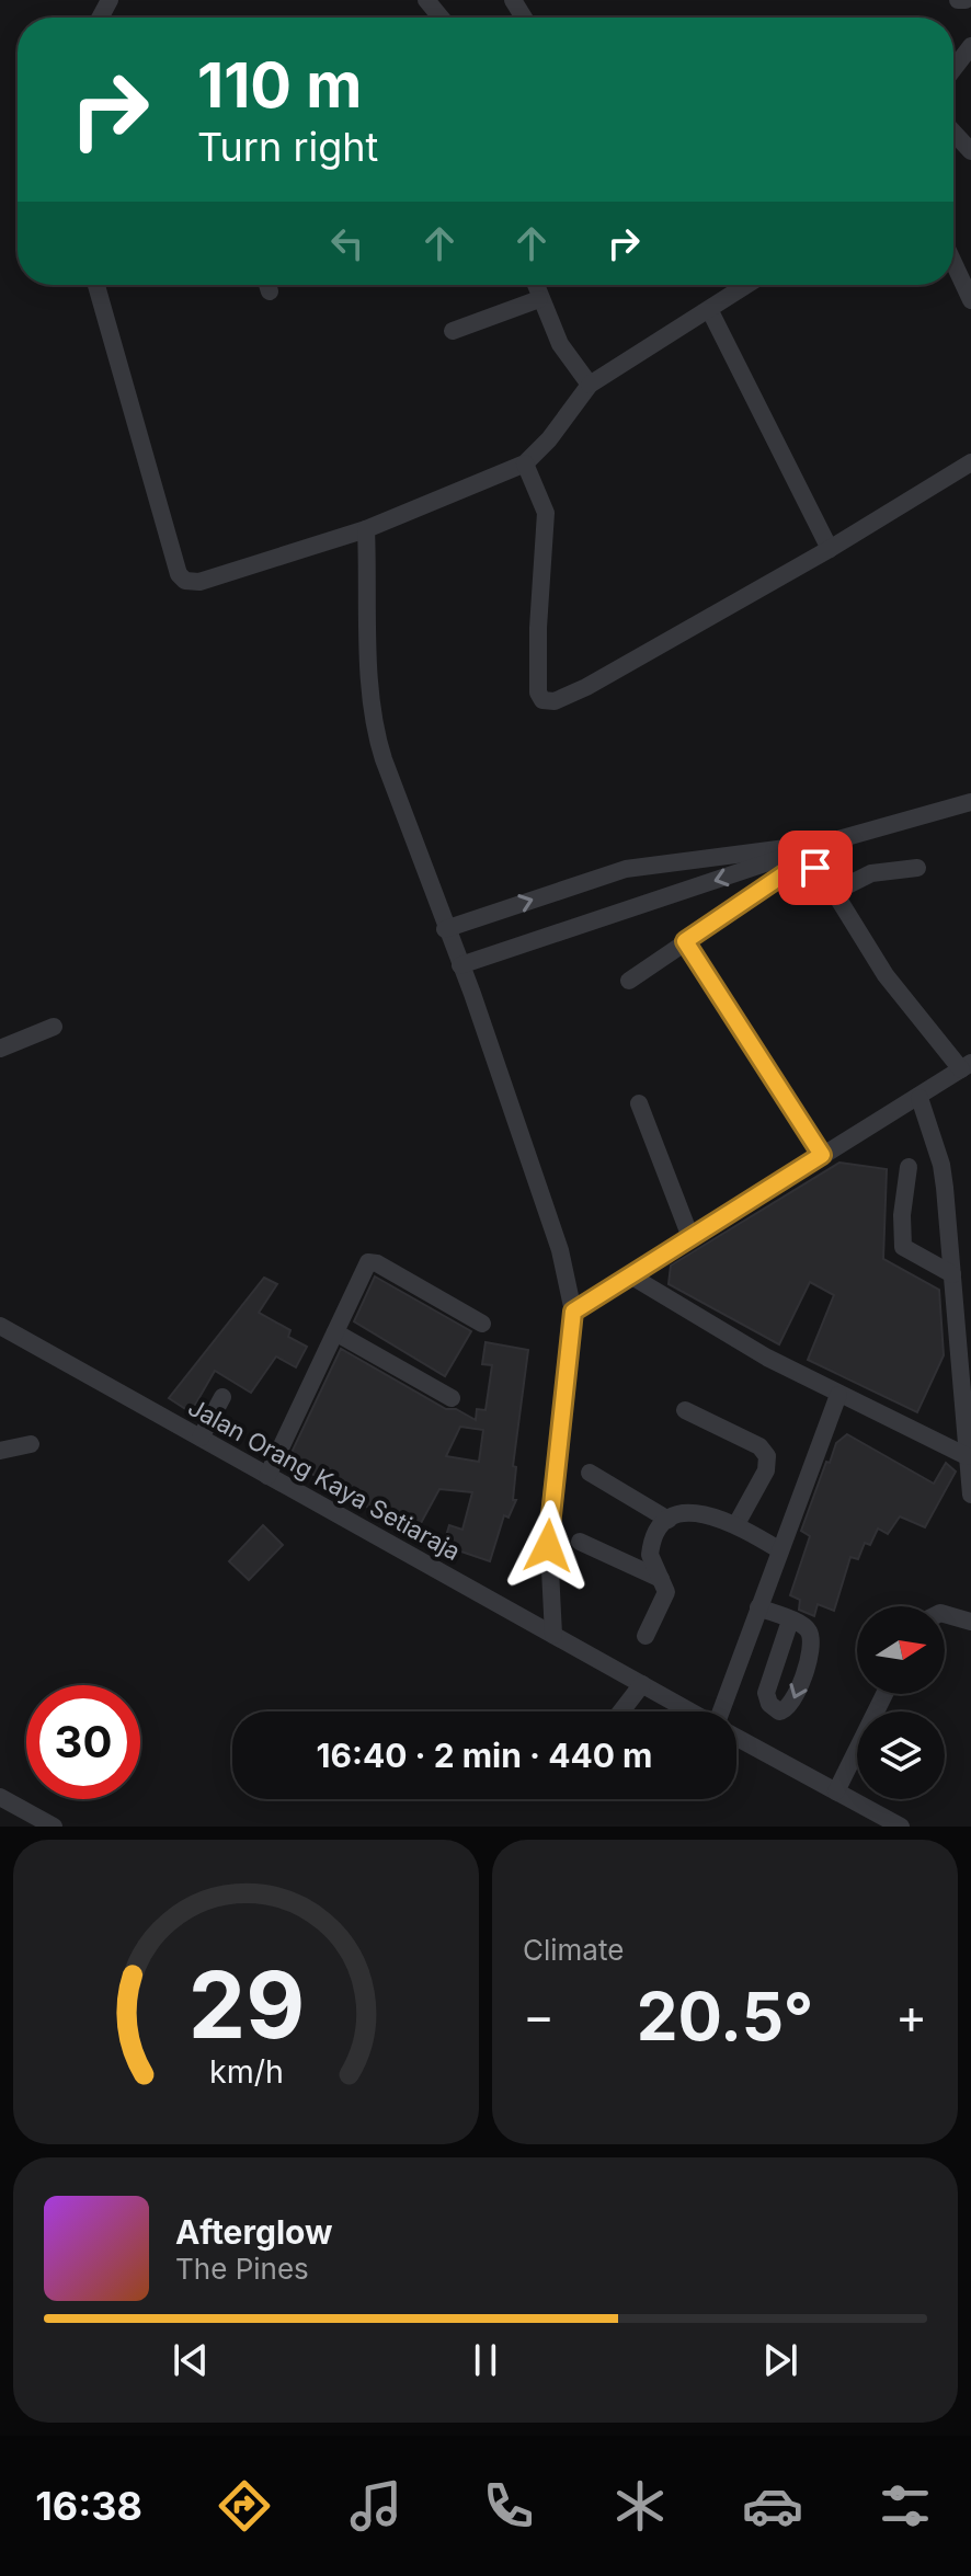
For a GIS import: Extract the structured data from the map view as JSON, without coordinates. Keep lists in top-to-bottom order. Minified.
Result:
{"streets":{"street":["Jalan Orang Kaya Setiaraja"]},"north":"right","page":{"turn":["110 m","Turn right"],"limit":"30","trip":"16:40 · 2 min · 440 m","tile":"Climate","heat":["−","20.5°","+"],"song":["Afterglow","The Pines"],"tabs":"16:38","gauge":["29","km/h"]}}
